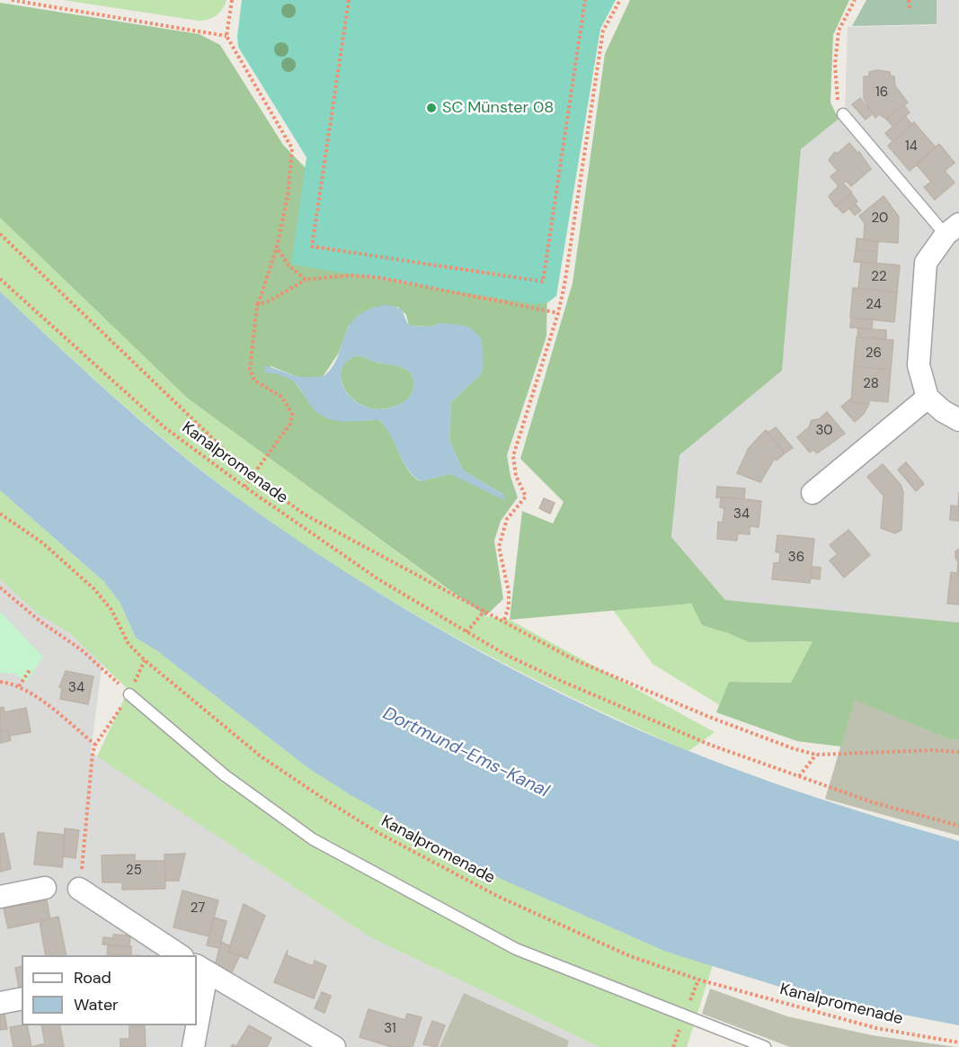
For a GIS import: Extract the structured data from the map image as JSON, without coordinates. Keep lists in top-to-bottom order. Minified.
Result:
{"streets":{"path":["Kanalpromenade"]},"water":["Dortmund-Ems-Kanal"],"places":["SC Münster 08"],"house_numbers":["16","14","20","22","24","26","28","30","34","36","34","25","27","31"],"legend":["Road","Water"]}
